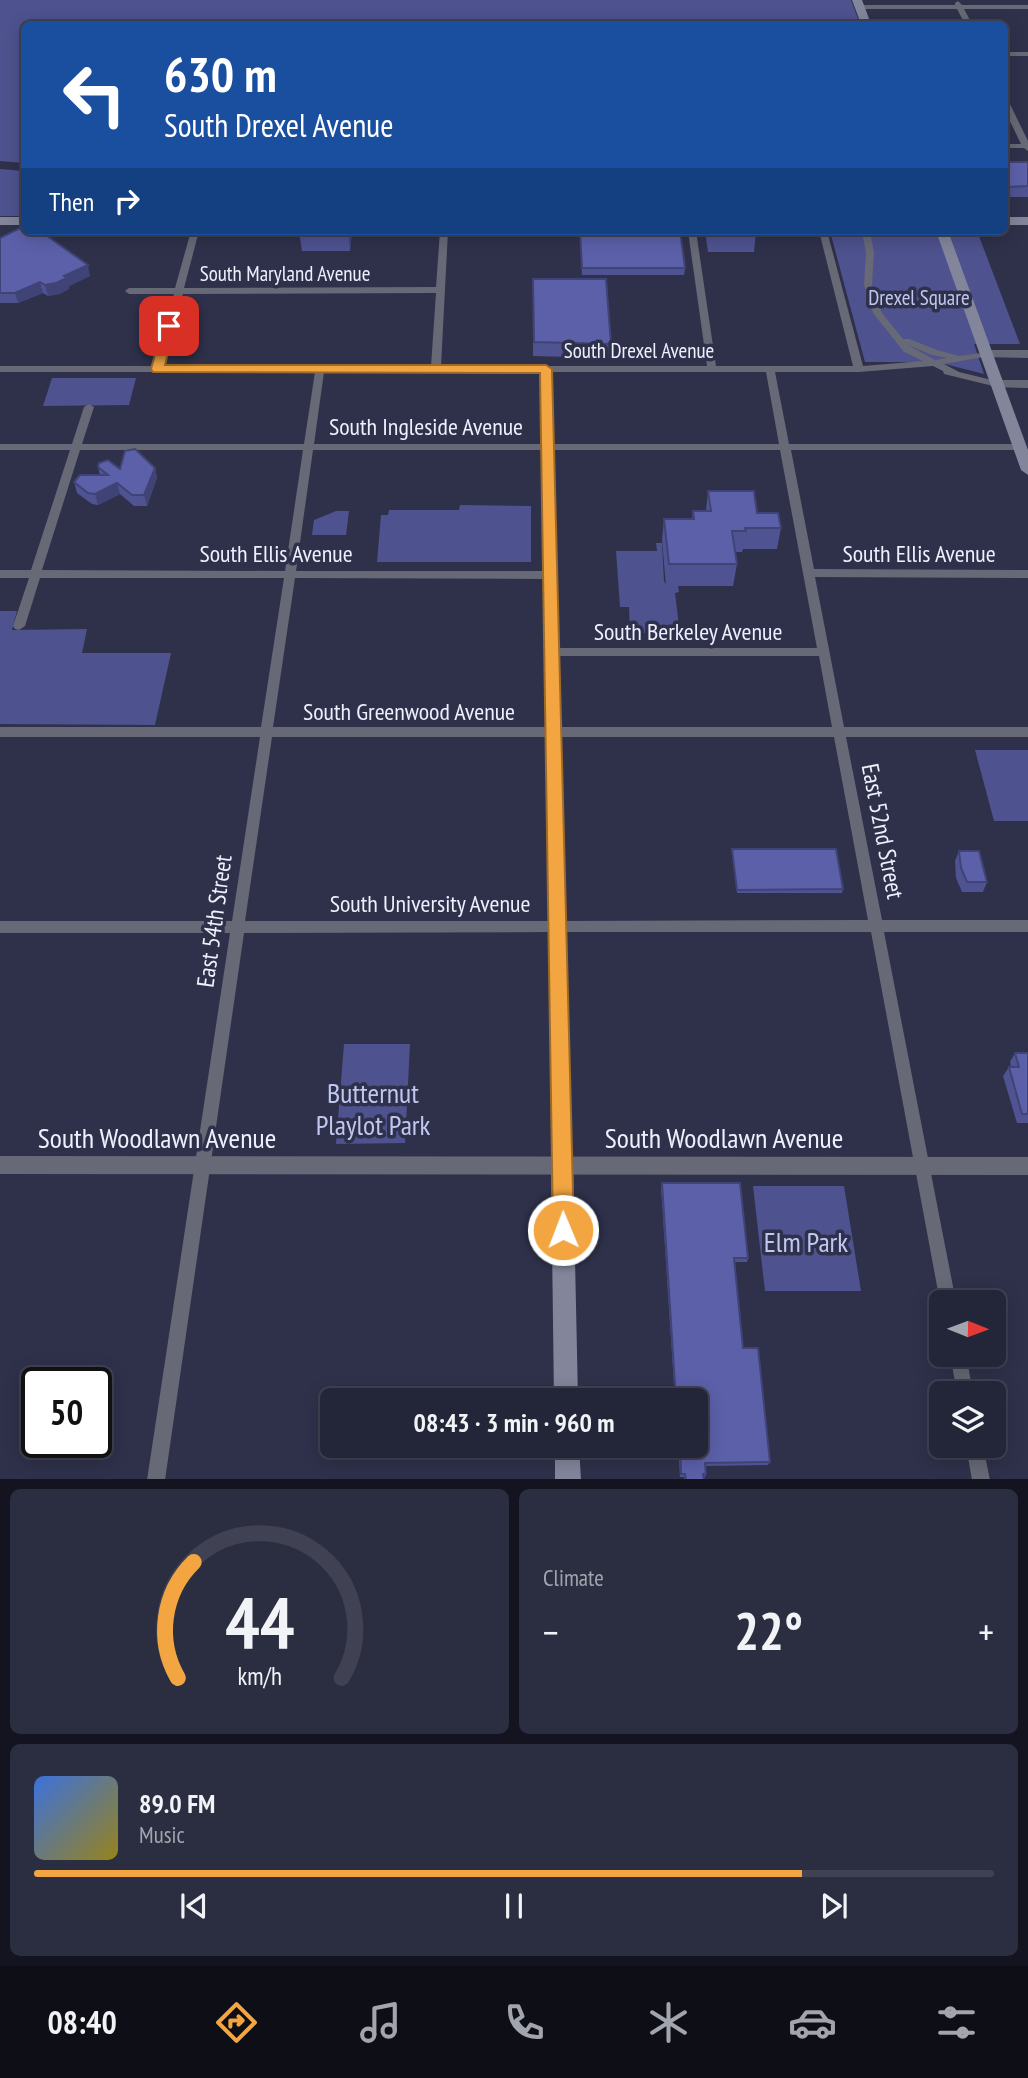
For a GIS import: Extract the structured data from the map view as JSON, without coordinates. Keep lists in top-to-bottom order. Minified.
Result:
{"streets":{"street":["South Maryland Avenue","South Drexel Avenue","South Ingleside Avenue","South Ellis Avenue","South Berkeley Avenue","South Greenwood Avenue","East 52nd Street","South University Avenue","East 54th Street","South Woodlawn Avenue"]},"crossings":[["South Drexel Avenue","East 52nd Street"],["South Drexel Avenue","East 54th Street"],["South Ingleside Avenue","East 52nd Street"],["South Ingleside Avenue","East 54th Street"],["South Ellis Avenue","East 52nd Street"],["South Ellis Avenue","East 54th Street"],["South Berkeley Avenue","East 52nd Street"],["South Greenwood Avenue","East 52nd Street"],["South Greenwood Avenue","East 54th Street"],["East 52nd Street","South University Avenue"],["East 52nd Street","South Woodlawn Avenue"],["South University Avenue","East 54th Street"],["East 54th Street","South Woodlawn Avenue"]],"parks":["Drexel Square","Butternut Playlot Park","Elm Park"],"north":"right","page":{"turn":["630 m","South Drexel Avenue"],"then":"Then","limit":"50","trip":"08:43 · 3 min · 960 m","tile":"Climate","heat":["−","22°","+"],"song":["89.0 FM","Music"],"tabs":"08:40","gauge":["44","km/h"]}}
